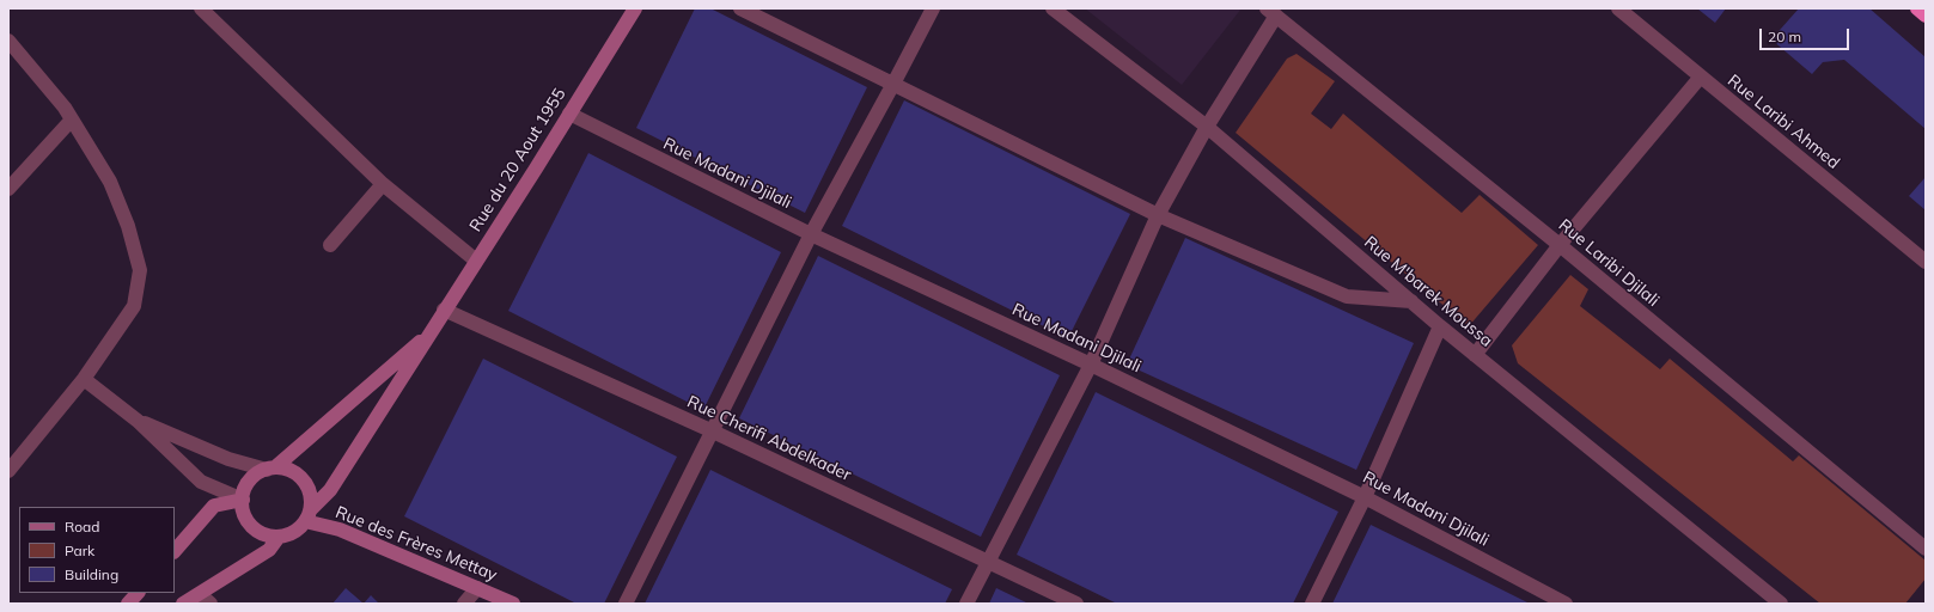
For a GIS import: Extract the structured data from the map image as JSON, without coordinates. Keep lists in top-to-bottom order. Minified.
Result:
{"streets":{"street":["Rue Laribi Ahmed","Rue du 20 Aout 1955","Rue Madani Djilali","Rue Laribi Djilali","Rue M'barek Moussa","Rue Cherifi Abdelkader","Rue des Frères Mettay"]},"crossings":[["Rue du 20 Aout 1955","Rue Madani Djilali"],["Rue du 20 Aout 1955","Rue Cherifi Abdelkader"],["Rue du 20 Aout 1955","Rue des Frères Mettay"]],"legend":["Road","Park","Building"],"scale_bar":"20 m"}
